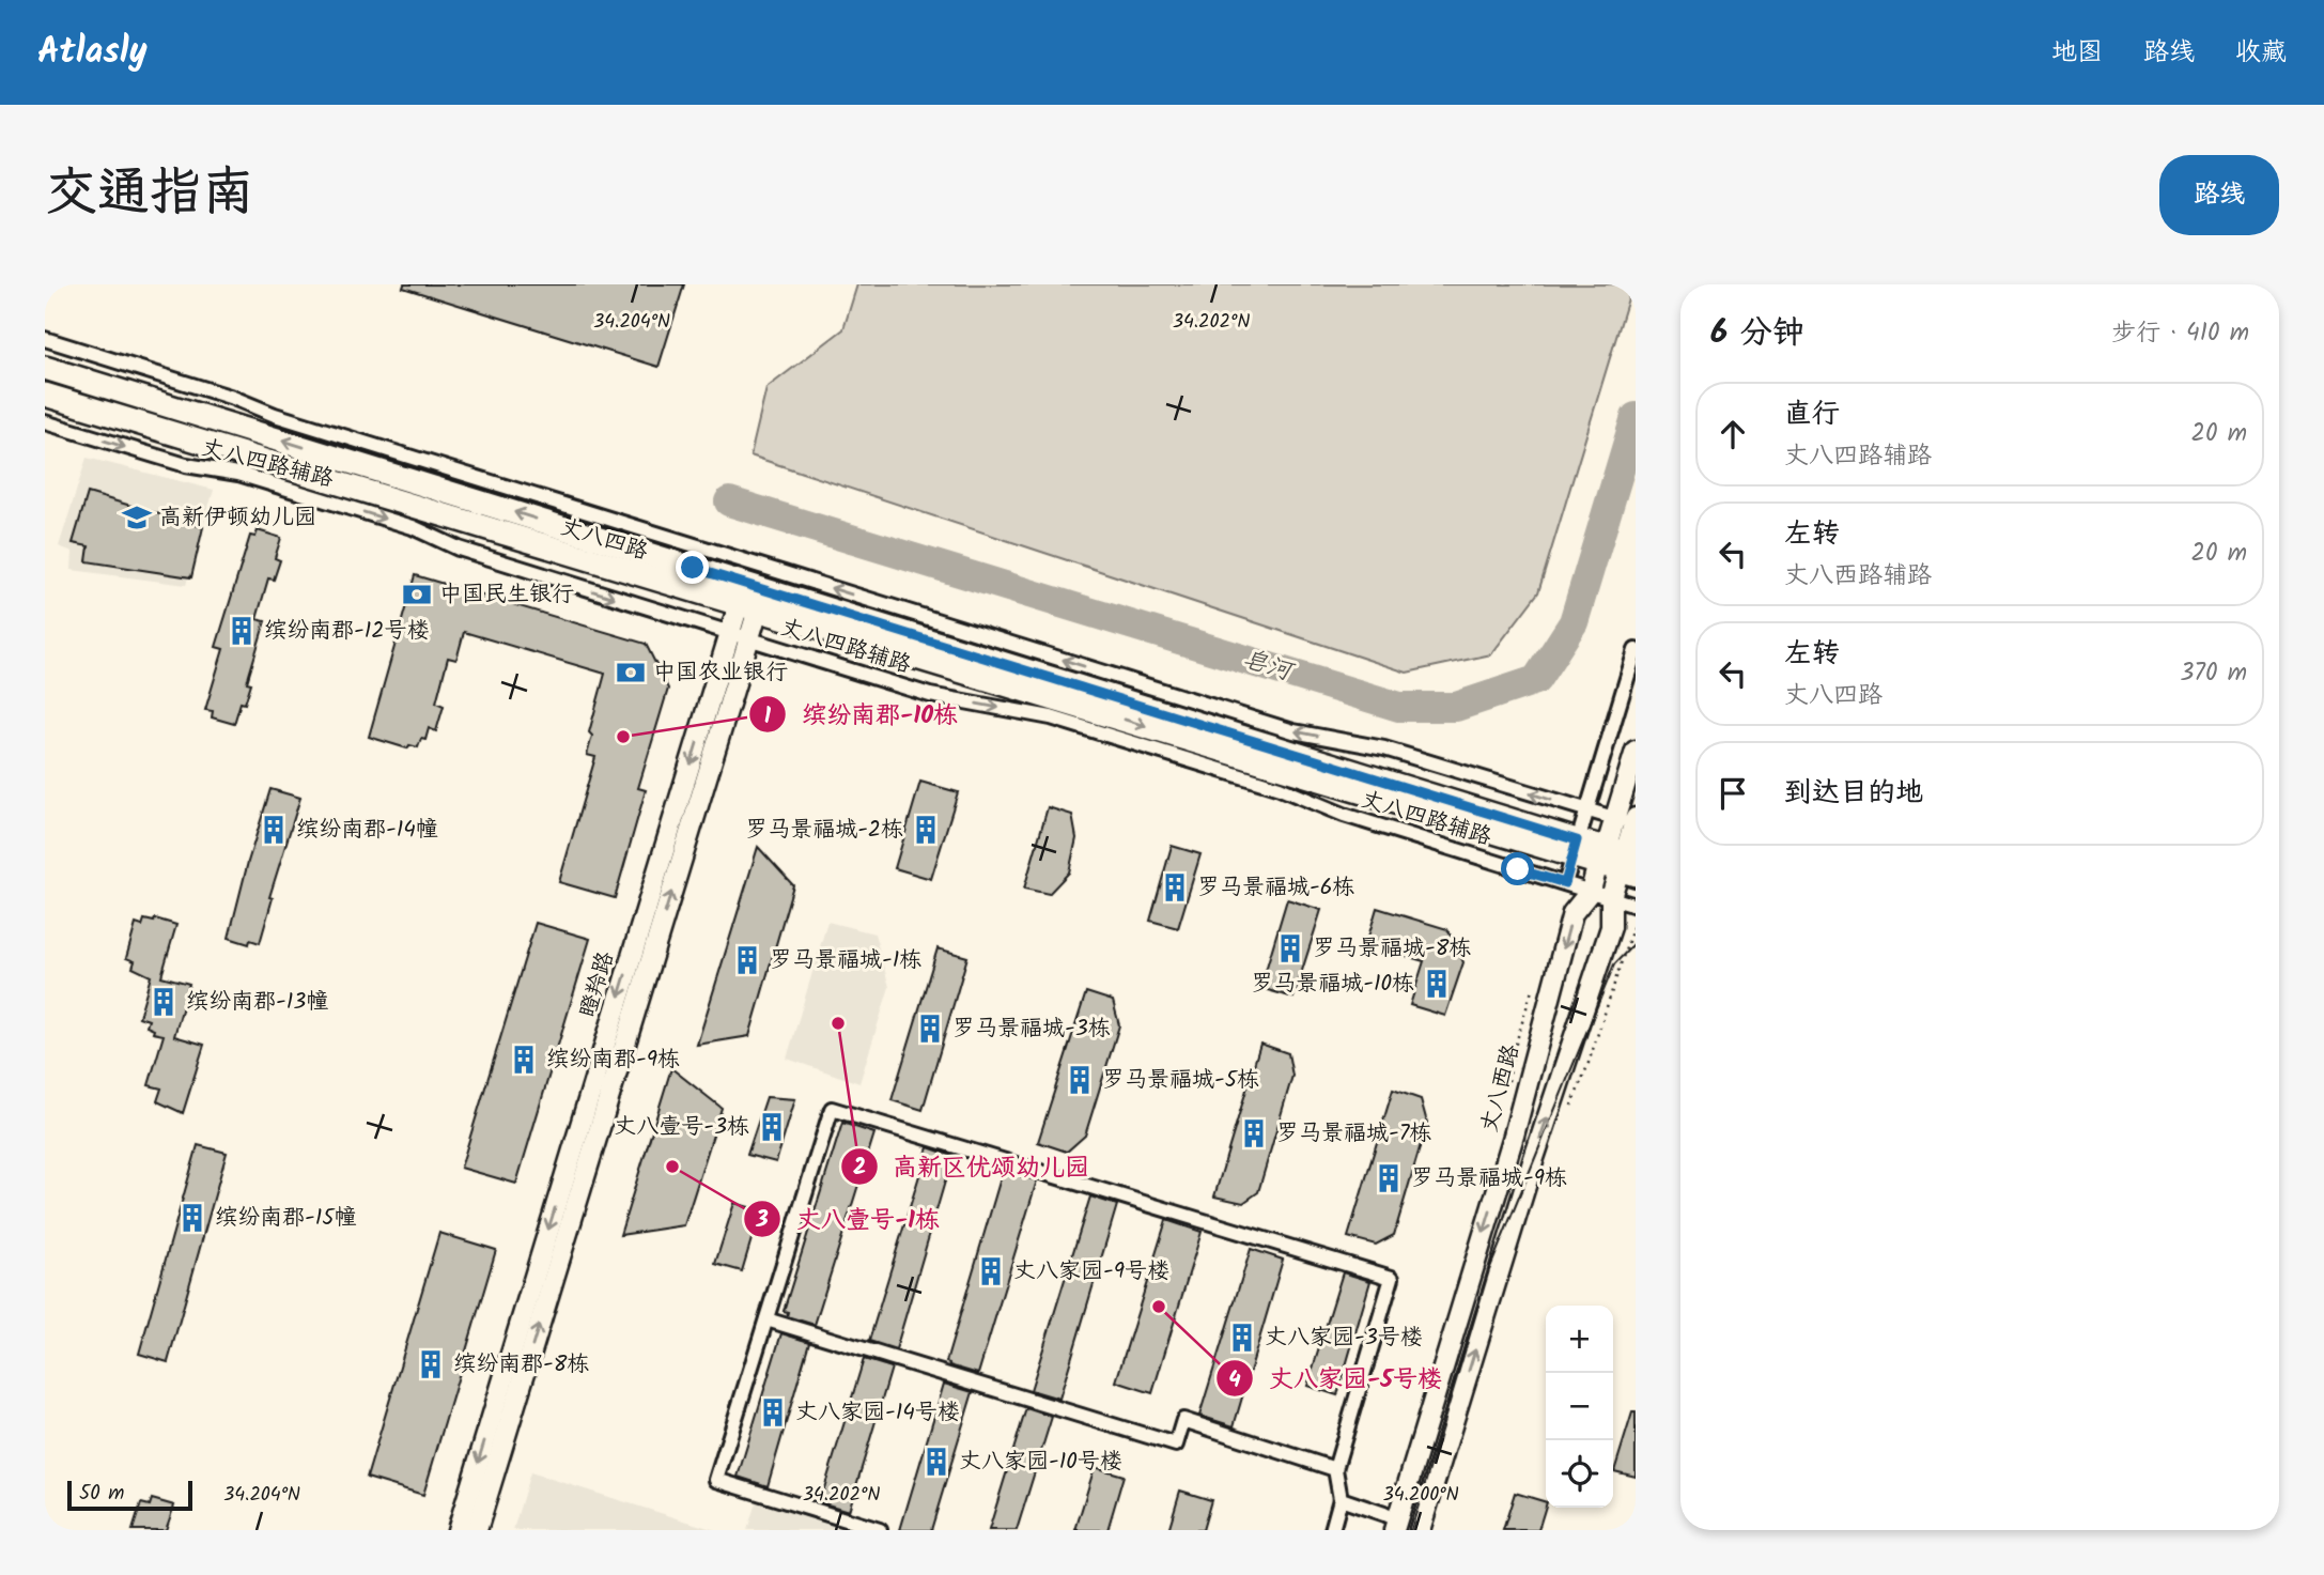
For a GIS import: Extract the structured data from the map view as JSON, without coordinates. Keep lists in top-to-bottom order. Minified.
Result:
{"streets":{"main road":["丈八四路"],"street":["丈八四路辅路","瞪羚路","丈八西路"]},"crossings":[["丈八四路辅路","瞪羚路"],["丈八四路辅路","丈八西路"],["丈八四路","瞪羚路"],["丈八四路","丈八西路"]],"water":["皂河"],"places":{"school or university":["高新伊顿幼儿园"],"bank":["中国民生银行","中国农业银行"],"building":["缤纷南郡-12号楼","缤纷南郡-14幢","罗马景福城-2栋","罗马景福城-6栋","罗马景福城-8栋","罗马景福城-1栋","罗马景福城-10栋","缤纷南郡-13幢","罗马景福城-3栋","缤纷南郡-9栋","罗马景福城-5栋","丈八壹号-3栋","罗马景福城-7栋","罗马景福城-9栋","缤纷南郡-15幢","丈八家园-9号楼","丈八家园-3号楼","缤纷南郡-8栋","丈八家园-14号楼","丈八家园-10号楼"],"other":["缤纷南郡-10栋","高新区优颂幼儿园","丈八壹号-1栋","丈八家园-5号楼"]},"scale_bar":"50 m","page":{"header":"Atlasly","nav":["地图","路线","收藏"],"title":"交通指南","buttons":"路线","heading":["6 分钟","步行 · 410 m"],"list":[["直行","丈八四路辅路","20 m"],["左转","丈八西路辅路","20 m"],["左转","丈八四路","370 m"],"到达目的地"],"map_buttons":["+","−"],"scale":"50 m"},"coordinates":["34.204°N","34.202°N","34.200°N"]}
